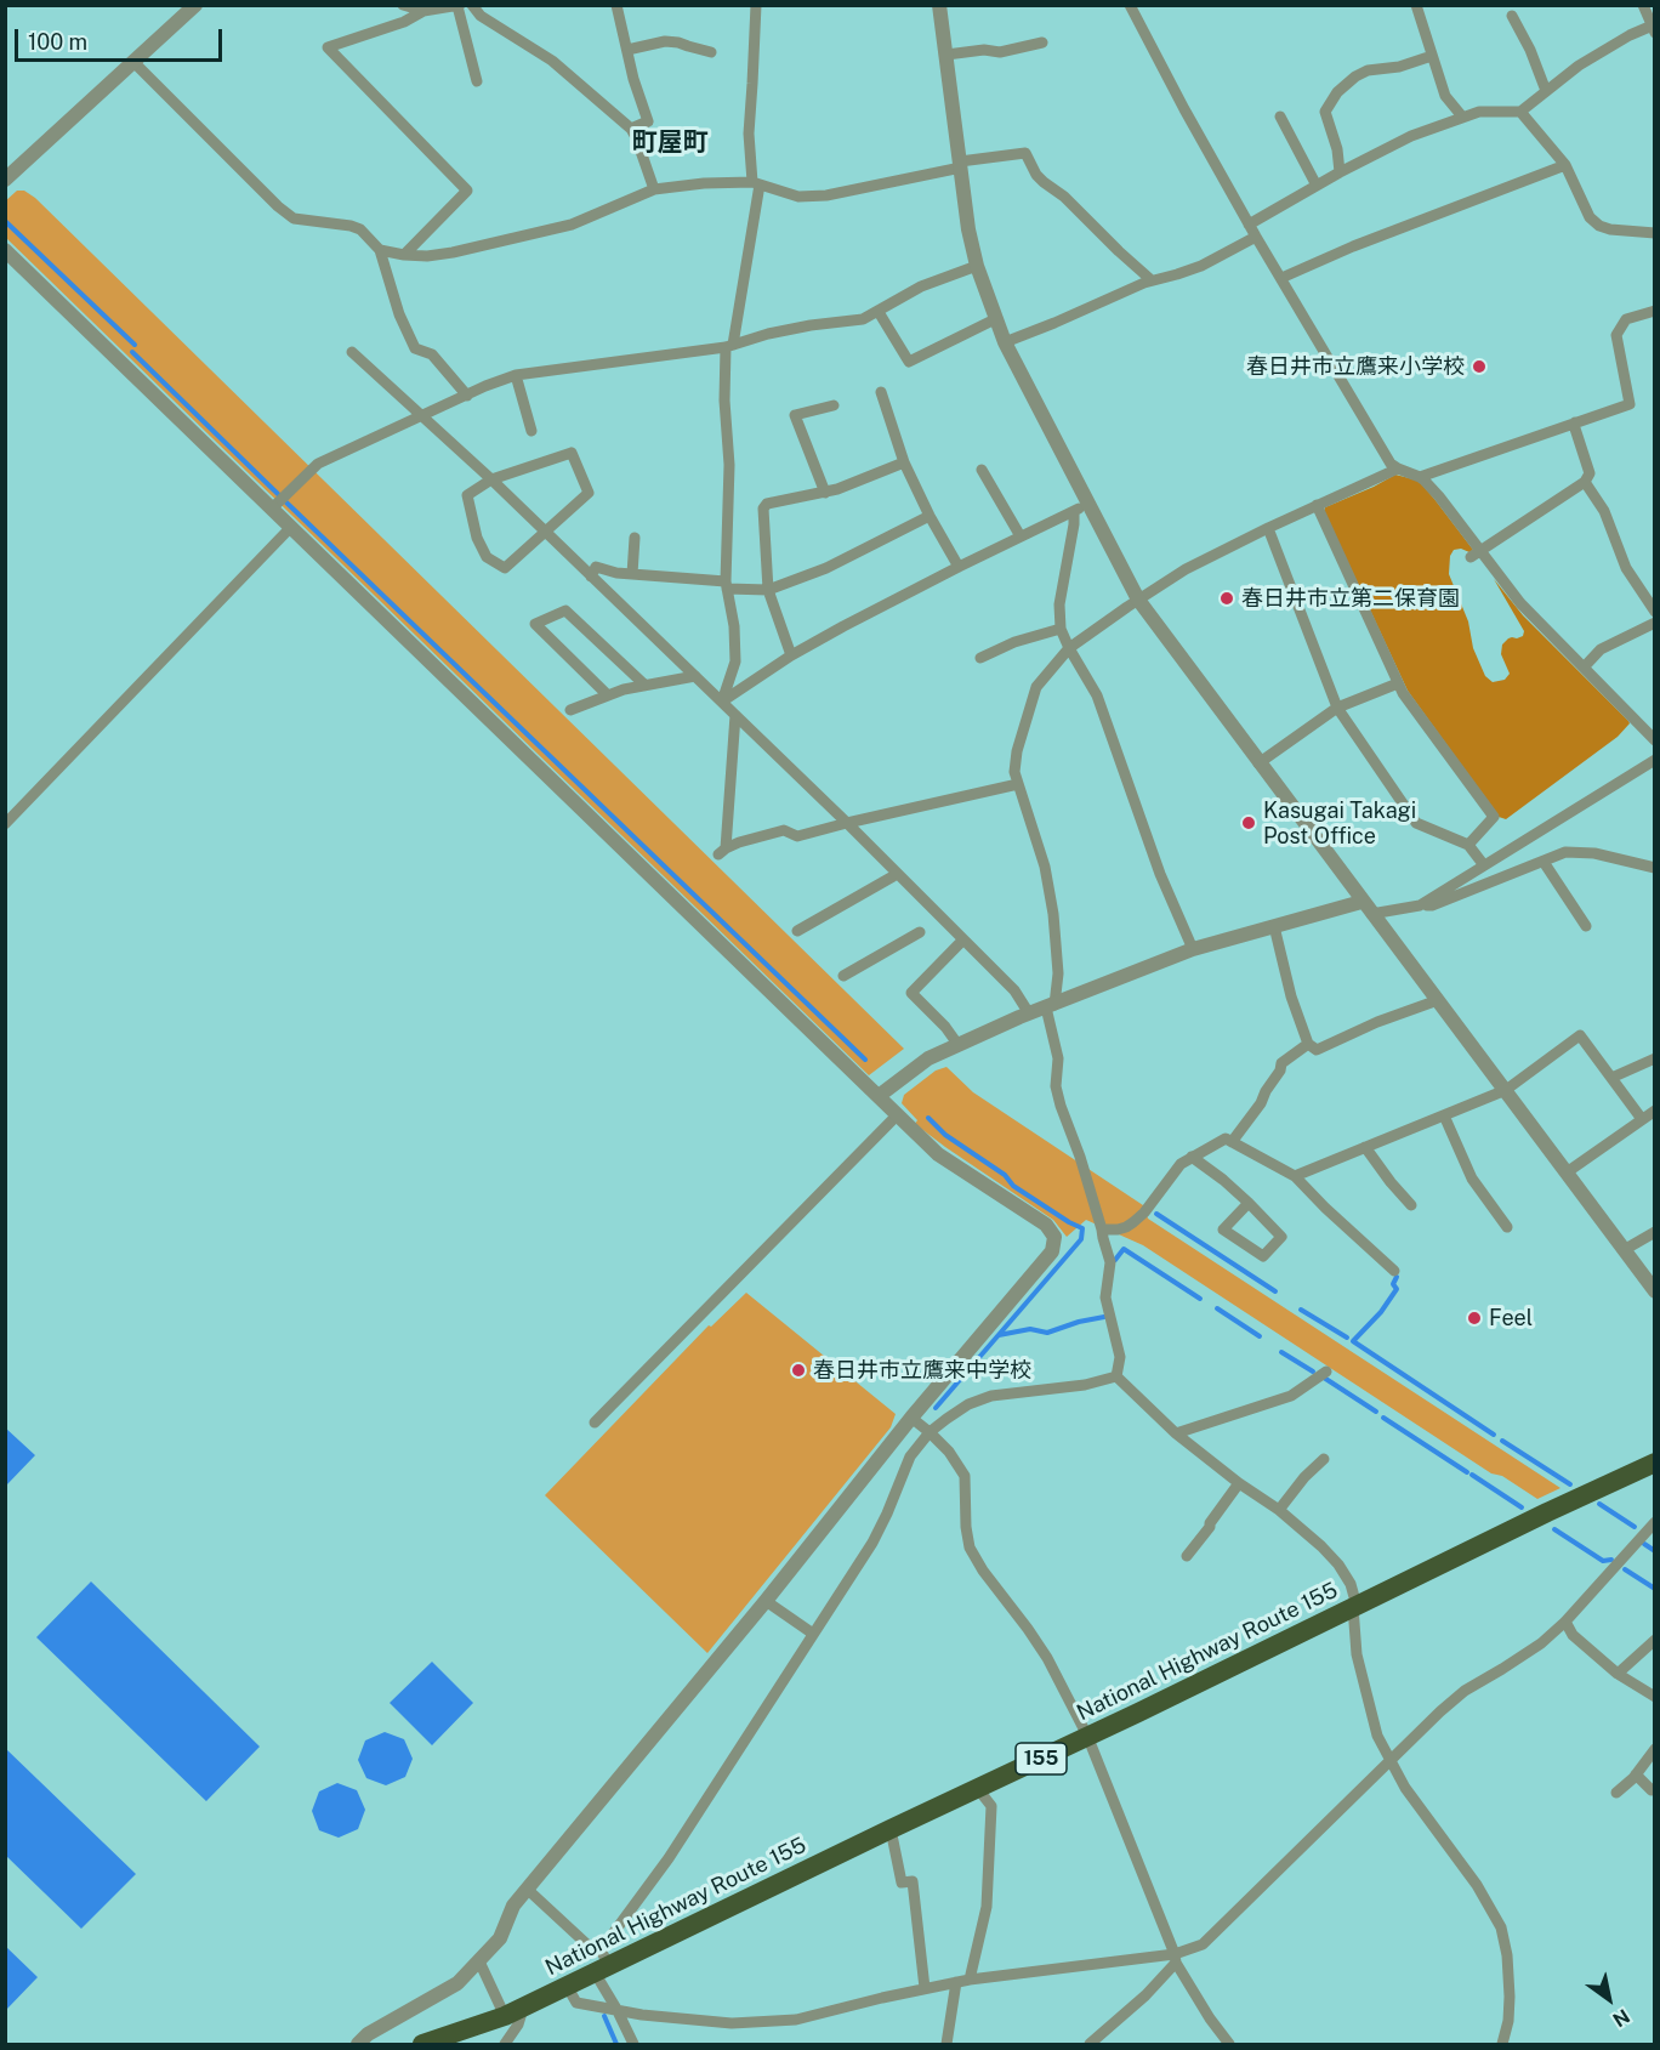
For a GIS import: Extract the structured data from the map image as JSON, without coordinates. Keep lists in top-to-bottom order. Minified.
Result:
{"streets":{"highway":["National Highway Route 155","155"]},"districts":["町屋町"],"places":["春日井市立鷹来小学校","春日井市立第二保育園","Kasugai Takagi Post Office","Feel","春日井市立鷹来中学校"],"scale_bar":"100 m","north":"bottom right"}
